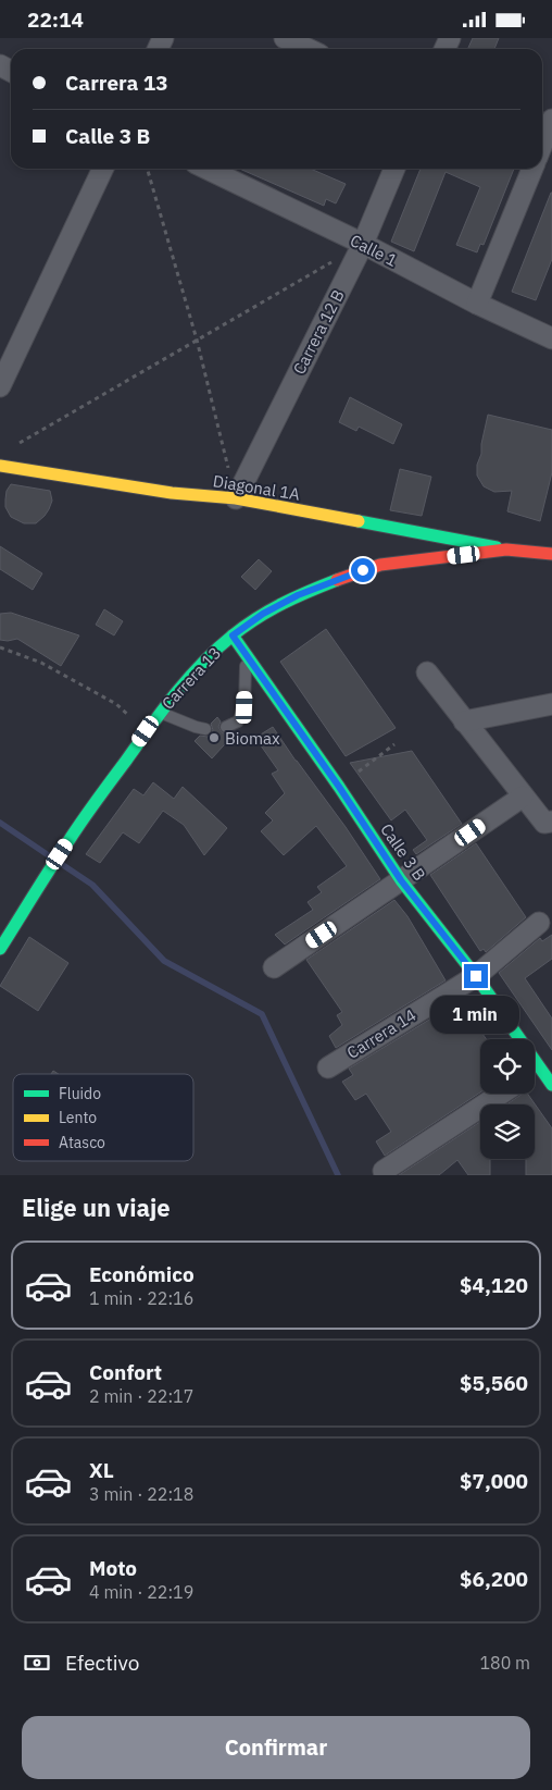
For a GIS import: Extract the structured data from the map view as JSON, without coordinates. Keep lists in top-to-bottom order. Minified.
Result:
{"streets":{"street":["Calle 1","Carrera 12 B","Diagonal 1A","Carrera 13","Calle 3 B","Carrera 14"]},"crossings":[["Calle 1","Carrera 12 B"],["Carrera 12 B","Diagonal 1A"],["Diagonal 1A","Carrera 13"],["Carrera 13","Calle 3 B"],["Calle 3 B","Carrera 14"]],"places":["Biomax"],"legend":["Fluido","Lento","Atasco"],"page":{"status":"22:14","banner":["Carrera 13","Calle 3 B"],"bubble":"1 min","heading":"Elige un viaje","list":[{"name":"Económico","note":"1 min · 22:16","value":"$4,120"},{"name":"Confort","note":"2 min · 22:17","value":"$5,560"},{"name":"XL","note":"3 min · 22:18","value":"$7,000"},{"name":"Moto","note":"4 min · 22:19","value":"$6,200"}],"pay":["Efectivo","180 m"],"buttons":"Confirmar"}}
